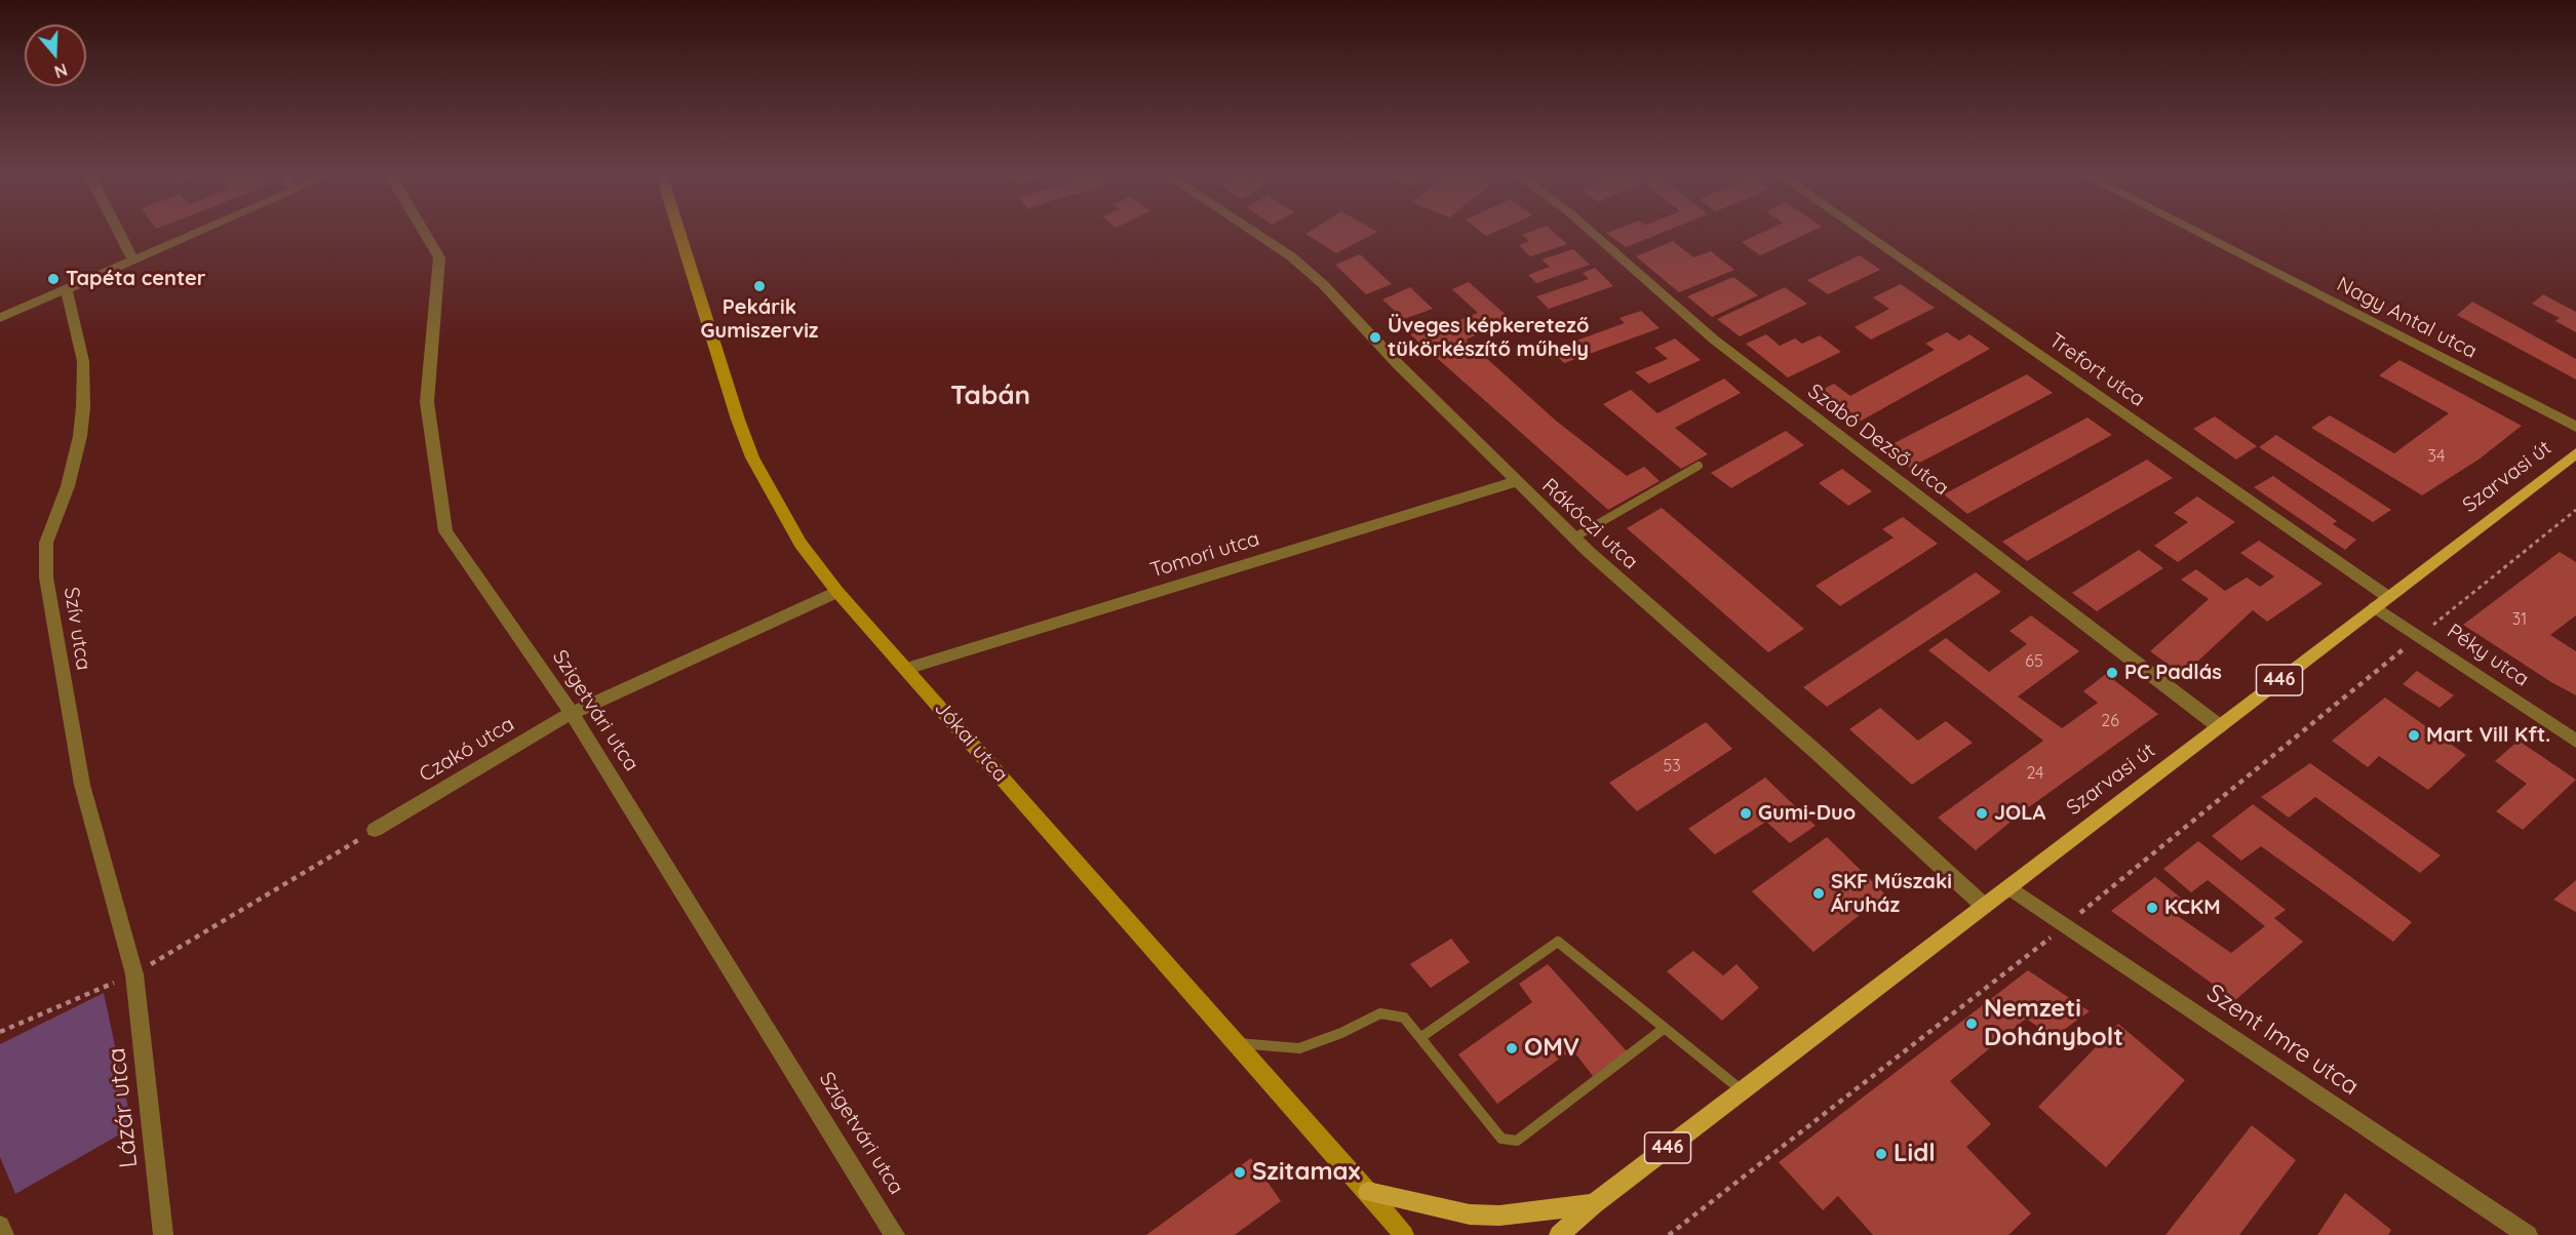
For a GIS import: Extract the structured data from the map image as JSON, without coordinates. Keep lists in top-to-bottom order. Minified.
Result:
{"streets":{"main road":["Szarvasi út","446","Jókai utca"],"street":["Nagy Antal utca","Trefort utca","Szabó Dezső utca","Rákóczi utca","Tomori utca","Szív utca","Péky utca","Szigetvári utca","Czakó utca","Szent Imre utca","Lázár utca"]},"crossings":[["Trefort utca","Szarvasi út"],["Szabó Dezső utca","Szarvasi út"],["Szarvasi út","Rákóczi utca"],["Szarvasi út","Péky utca"],["Szarvasi út","Szent Imre utca"],["Rákóczi utca","Tomori utca"],["Tomori utca","Jókai utca"],["Szív utca","Lázár utca"],["Szigetvári utca","Czakó utca"],["Jókai utca","Czakó utca"]],"districts":["Tabán"],"places":["Tapéta center","Pekárik Gumiszerviz","Üveges képkeretező tükörkészítő műhely","PC Padlás","Mart Vill Kft.","Gumi-Duo","JOLA","SKF Műszaki Áruház","KCKM","Nemzeti Dohánybolt","OMV","Lidl","Szitamax"],"house_numbers":["34","31","65","26","53","24"],"north":"bottom"}
